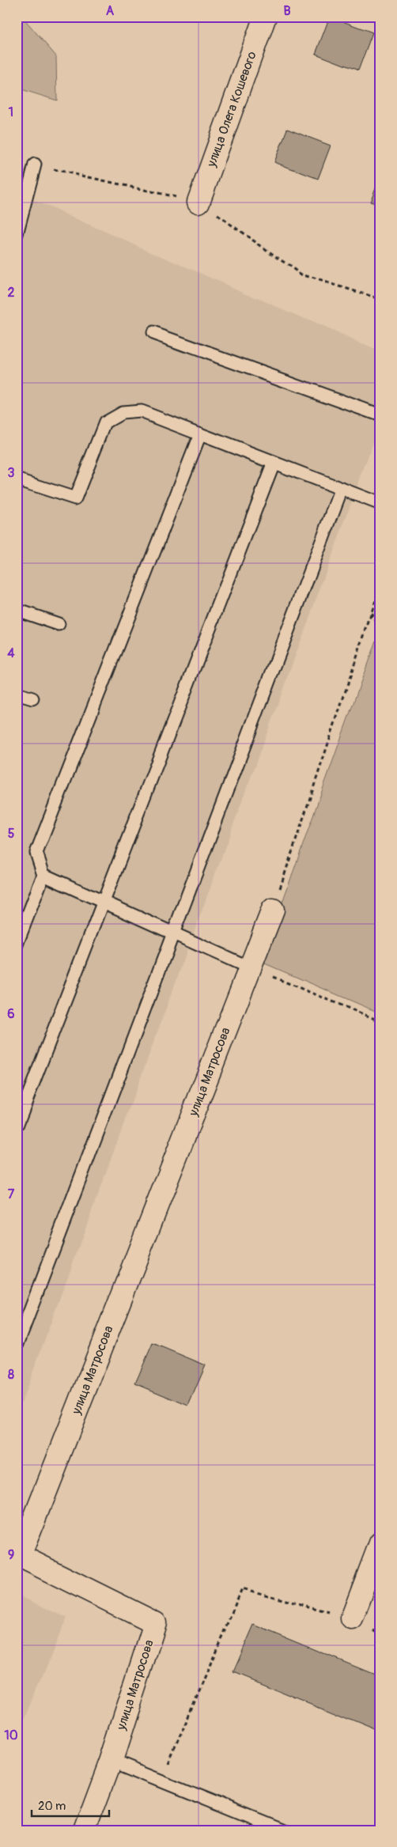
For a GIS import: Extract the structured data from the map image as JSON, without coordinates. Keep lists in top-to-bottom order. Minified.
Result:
{"streets":{"street":["улица Олега Кошевого","улица Матросова"]},"scale_bar":"20 m","grid":{"columns":["A","B"],"rows":["1","2","3","4","5","6","7","8","9","10"]}}
